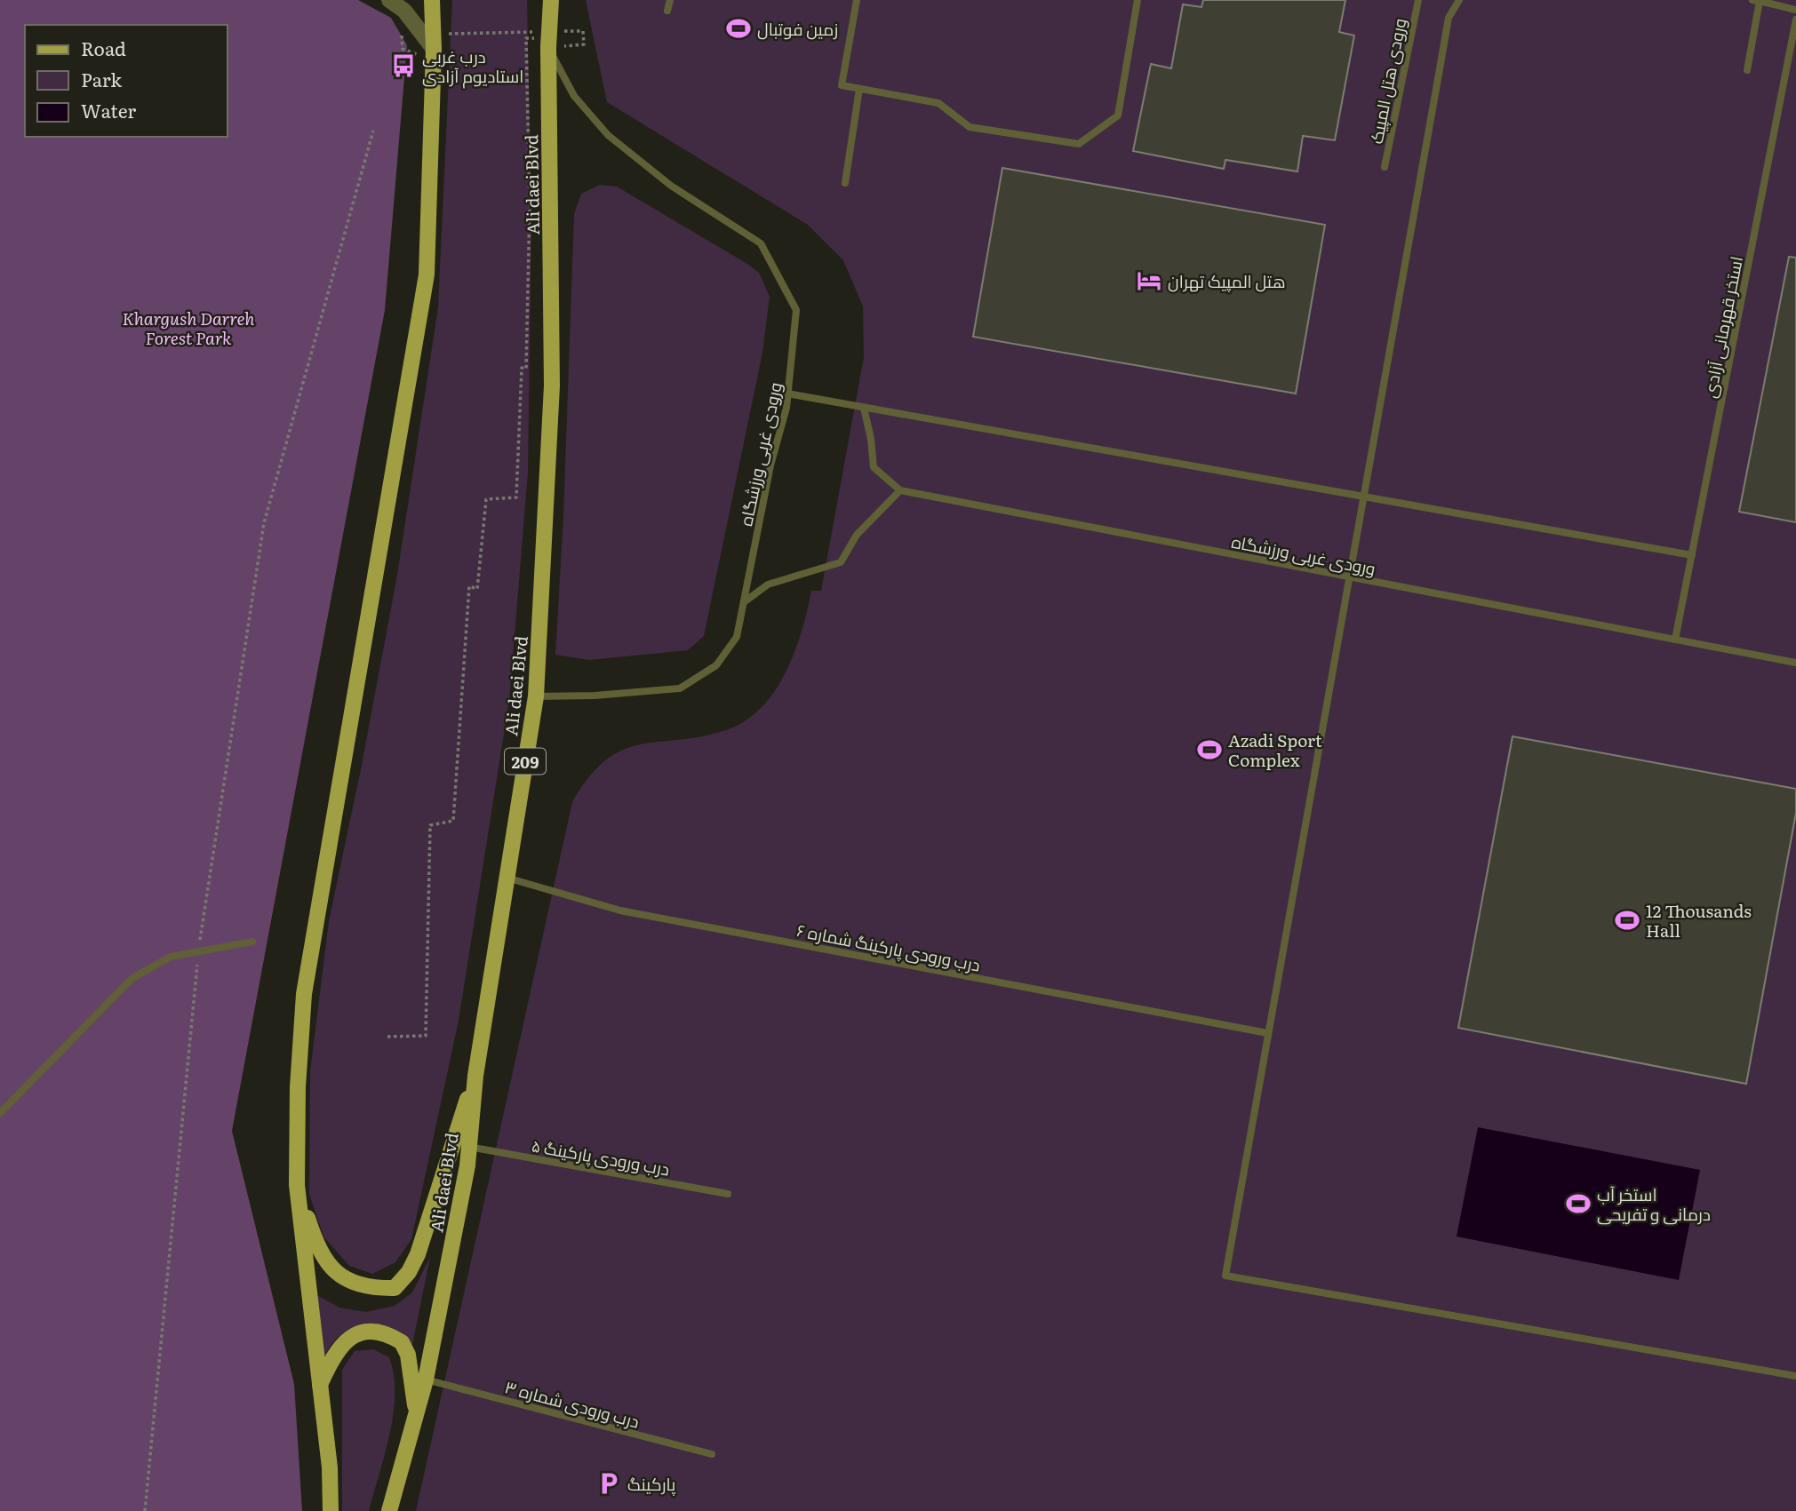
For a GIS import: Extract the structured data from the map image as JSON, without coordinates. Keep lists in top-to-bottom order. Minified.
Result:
{"streets":{"main road":["Ali daei Blvd","209"],"lane":["ورودی هتل المپیک","استخر قهرمانی آزادی","ورودی غربی ورزشگاه","درب ورودی پارکینگ شماره ۶","درب ورودی پارکینگ ۵","درب ورودی شماره ۳"]},"crossings":[["Ali daei Blvd","ورودی غربی ورزشگاه"],["Ali daei Blvd","درب ورودی پارکینگ شماره ۶"],["Ali daei Blvd","درب ورودی پارکینگ ۵"],["Ali daei Blvd","درب ورودی شماره ۳"],["استخر قهرمانی آزادی","ورودی غربی ورزشگاه"]],"parks":["Khargush Darreh Forest Park"],"places":{"sports":["زمین فوتبال","Azadi Sport Complex","12 Thousands Hall","استخر آب درمانی و تفریحی"],"bus stop":["درب غربی استادیوم آزادی"],"hotel":["هتل المپیک تهران"],"parking":["پارکینگ"]},"legend":["Road","Park","Water"]}
